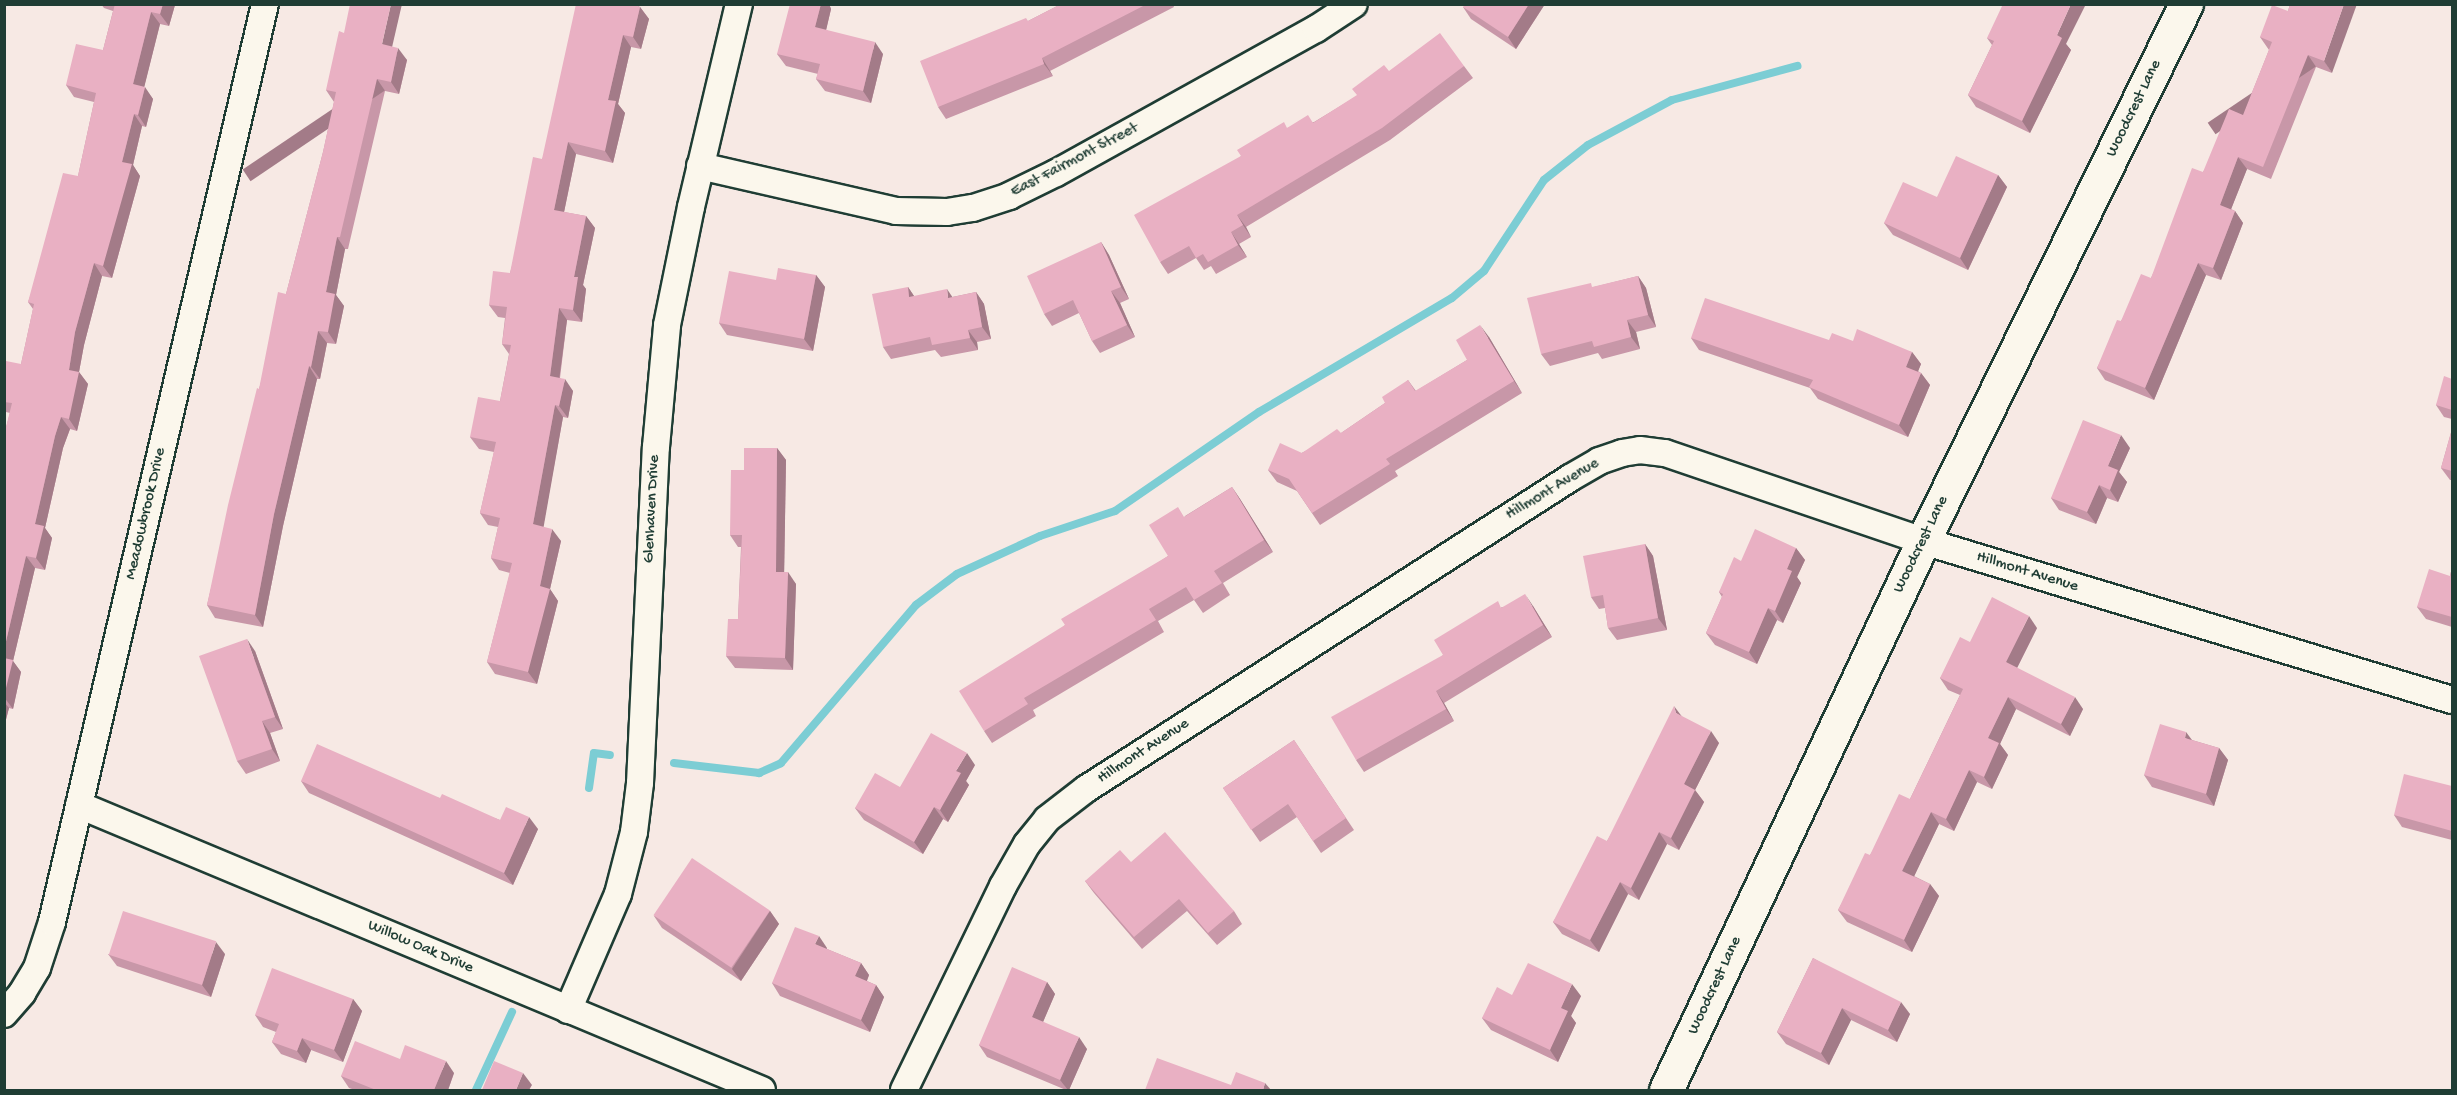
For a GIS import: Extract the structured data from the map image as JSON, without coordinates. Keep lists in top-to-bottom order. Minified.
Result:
{"streets":{"street":["Woodcrest Lane","East Fairmont Street","Hillmont Avenue","Glenhaven Drive","Meadowbrook Drive","Willow Oak Drive"]},"crossings":[["Woodcrest Lane","Hillmont Avenue"],["East Fairmont Street","Glenhaven Drive"],["Glenhaven Drive","Willow Oak Drive"],["Meadowbrook Drive","Willow Oak Drive"]]}
